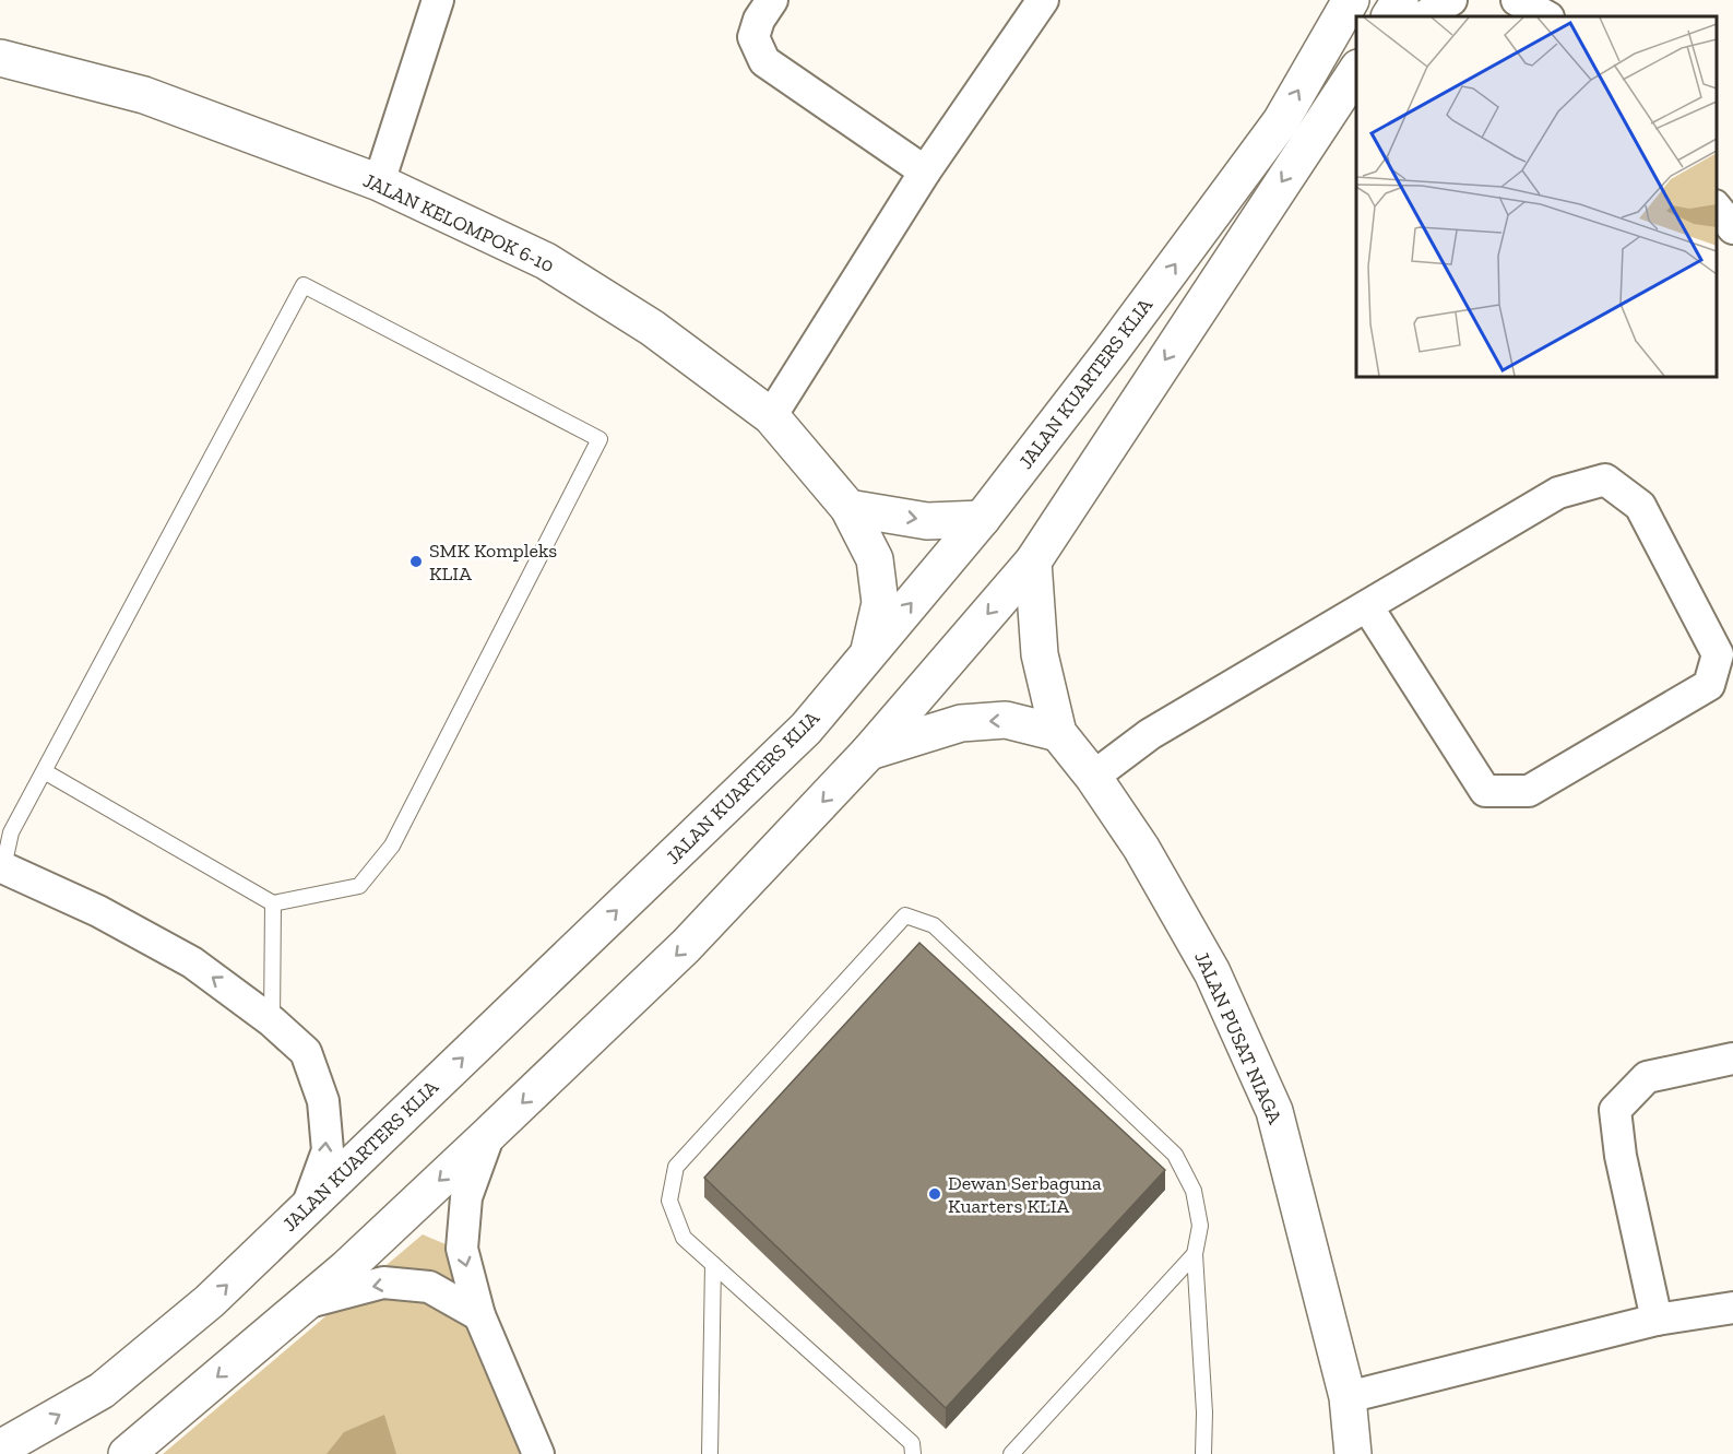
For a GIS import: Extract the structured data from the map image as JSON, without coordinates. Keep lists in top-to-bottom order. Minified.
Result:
{"streets":{"main road":["JALAN KELOMPOK 6-10","JALAN KUARTERS KLIA","JALAN PUSAT NIAGA"]},"crossings":[["JALAN KELOMPOK 6-10","JALAN KUARTERS KLIA"]],"places":["SMK Kompleks KLIA","Dewan Serbaguna Kuarters KLIA"]}
